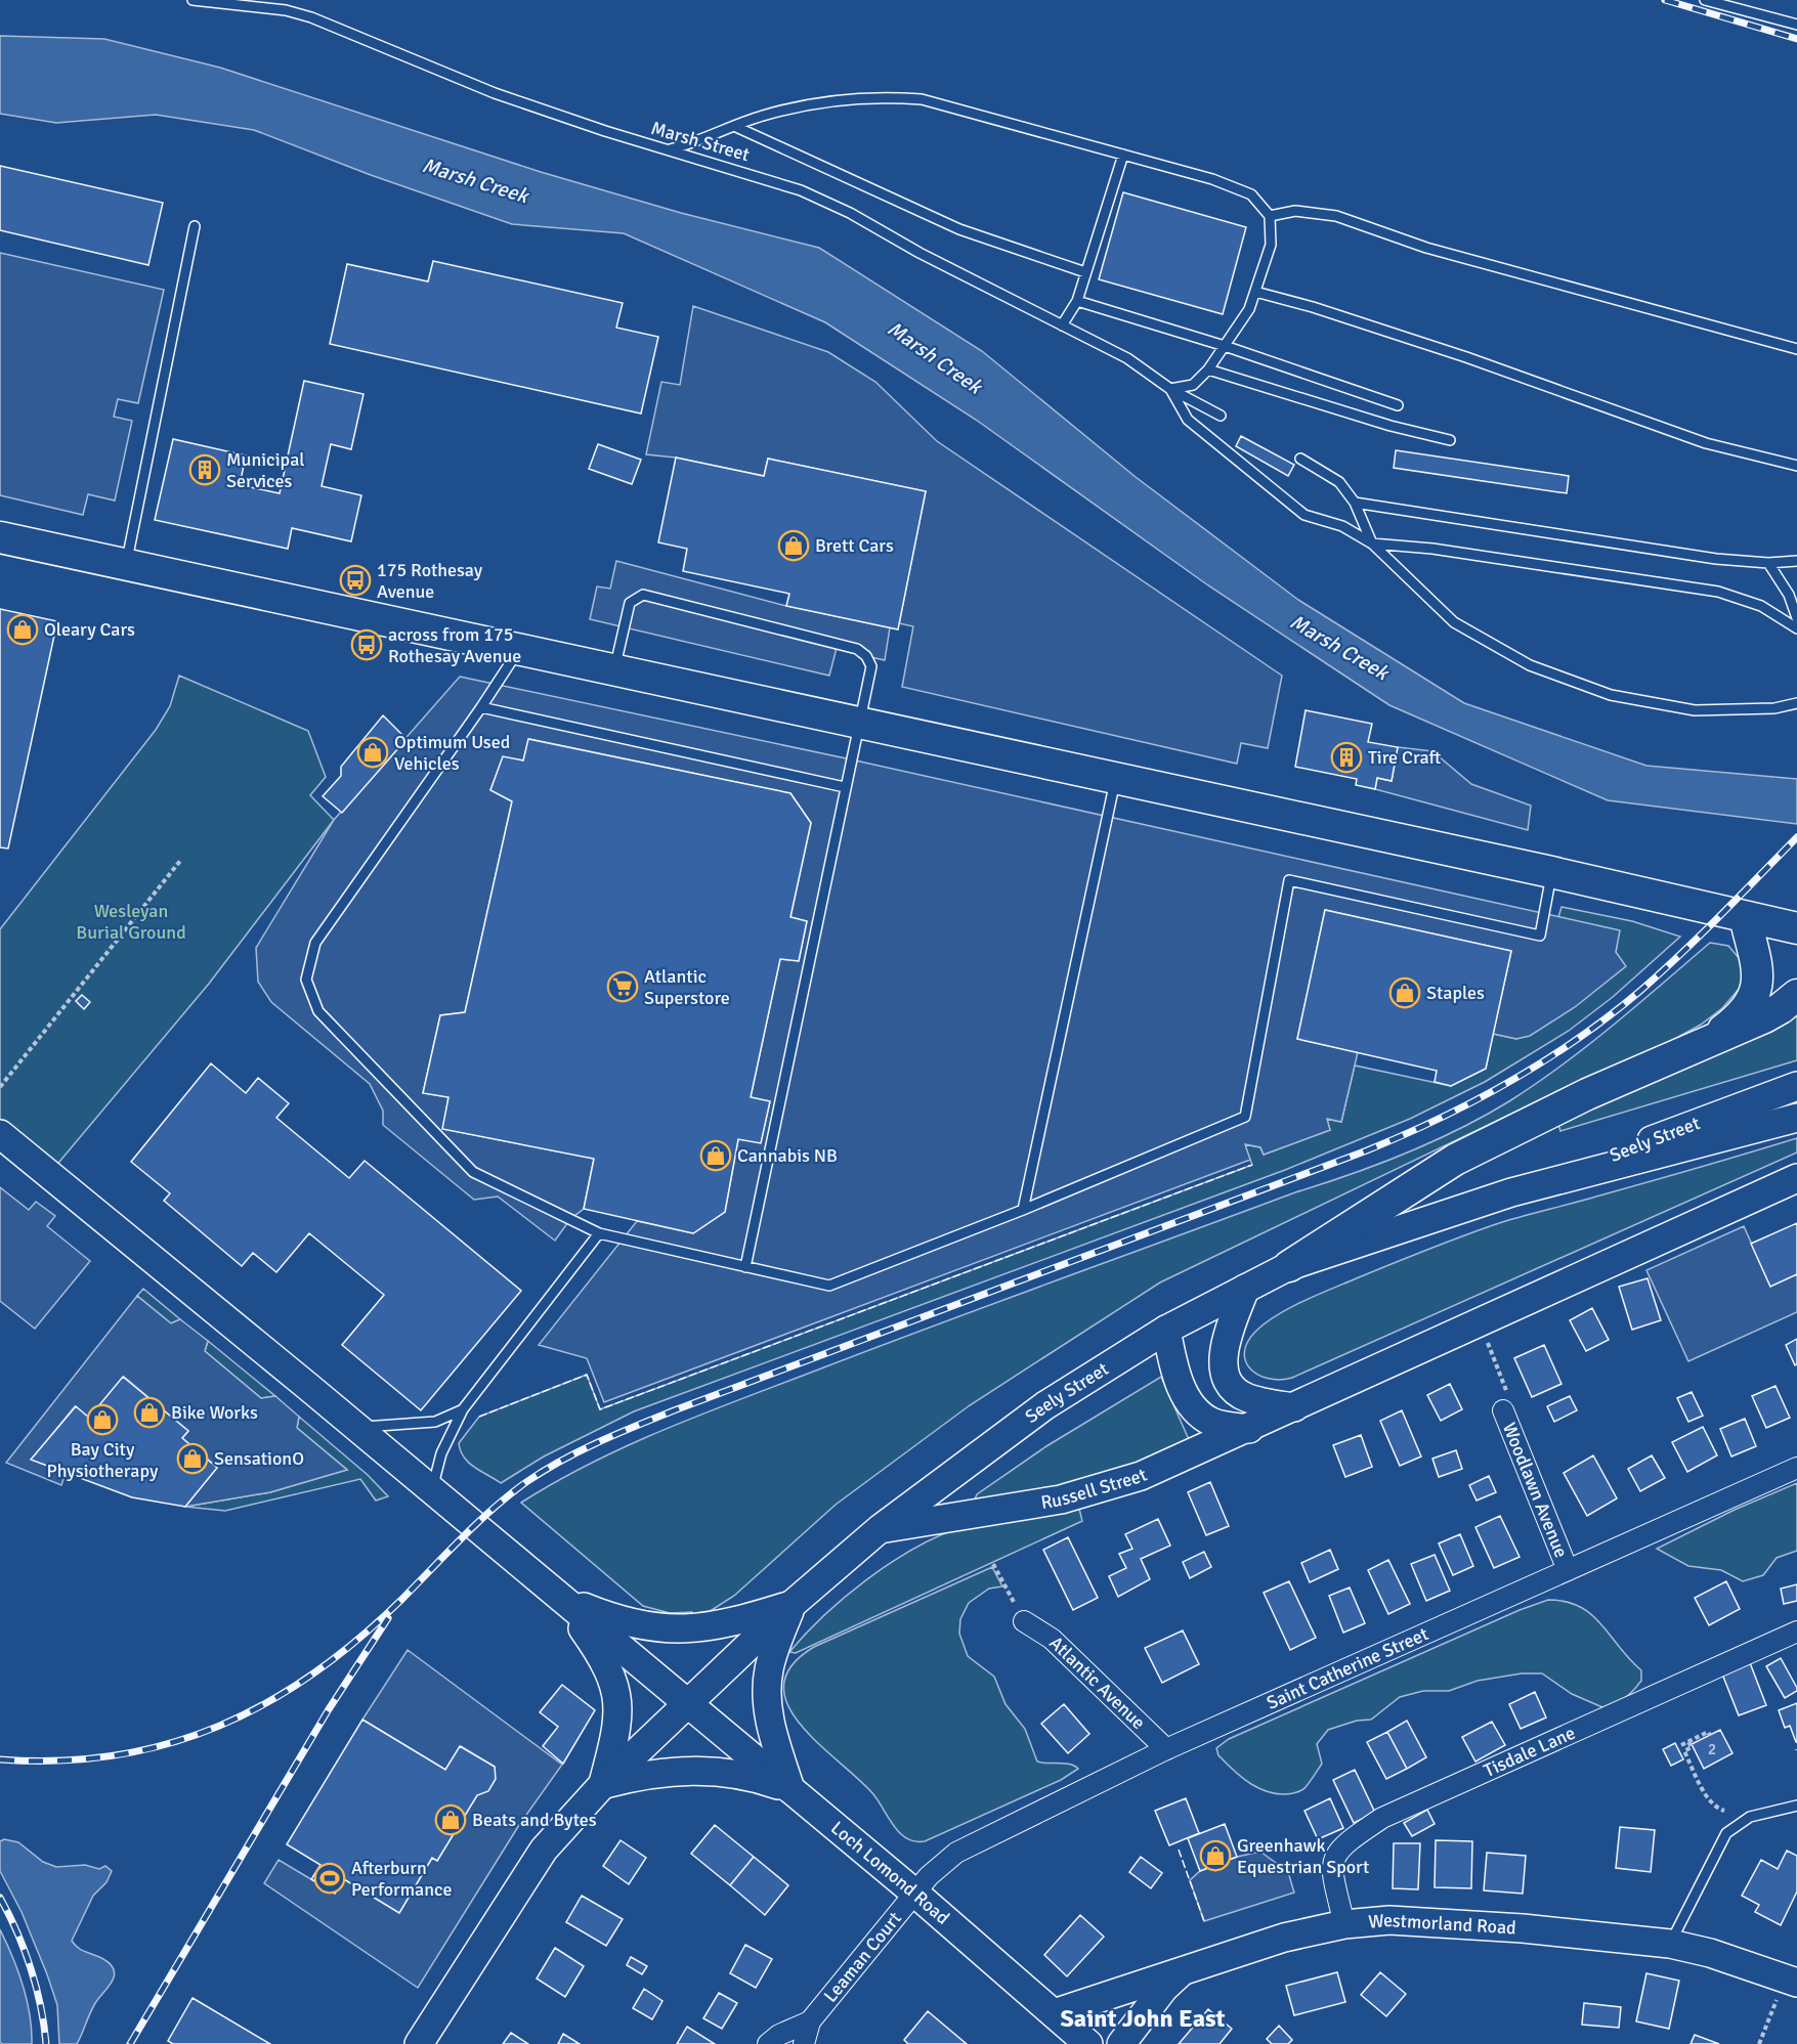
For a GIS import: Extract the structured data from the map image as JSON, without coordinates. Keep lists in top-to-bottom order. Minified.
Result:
{"streets":{"main road":["Seely Street","Russell Street","Loch Lomond Road","Westmorland Road"],"street":["Woodlawn Avenue","Saint Catherine Street","Atlantic Avenue","Tisdale Lane","Leaman Court"],"lane":["Marsh Street"]},"crossings":[["Seely Street","Russell Street"],["Seely Street","Loch Lomond Road"],["Woodlawn Avenue","Saint Catherine Street"],["Saint Catherine Street","Atlantic Avenue"],["Saint Catherine Street","Loch Lomond Road"],["Saint Catherine Street","Leaman Court"],["Tisdale Lane","Westmorland Road"],["Loch Lomond Road","Leaman Court"]],"districts":["Saint John East"],"water":["Marsh Creek"],"parks":["Wesleyan Burial Ground"],"places":{"building":["Municipal Services","Tire Craft"],"shop":["Brett Cars","Oleary Cars","Optimum Used Vehicles","Staples","Cannabis NB","Bike Works","Bay City Physiotherapy","SensationO","Beats and Bytes","Greenhawk Equestrian Sport"],"bus stop":["175 Rothesay Avenue","across from 175 Rothesay Avenue"],"supermarket":["Atlantic Superstore"],"sports":["Afterburn Performance"]},"house_numbers":["2"]}
